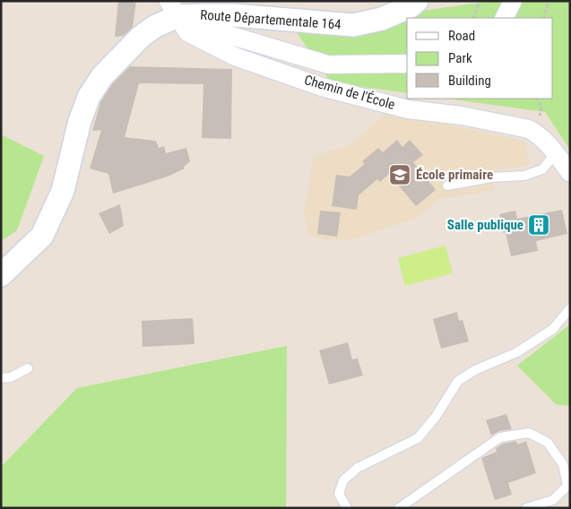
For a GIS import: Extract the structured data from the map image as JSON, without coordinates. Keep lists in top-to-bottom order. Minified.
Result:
{"streets":{"street":["Route Départementale 164","Chemin de l'École"]},"crossings":[["Route Départementale 164","Chemin de l'École"]],"places":{"school or university":["École primaire"],"building":["Salle publique"]},"legend":["Road","Park","Building"]}
